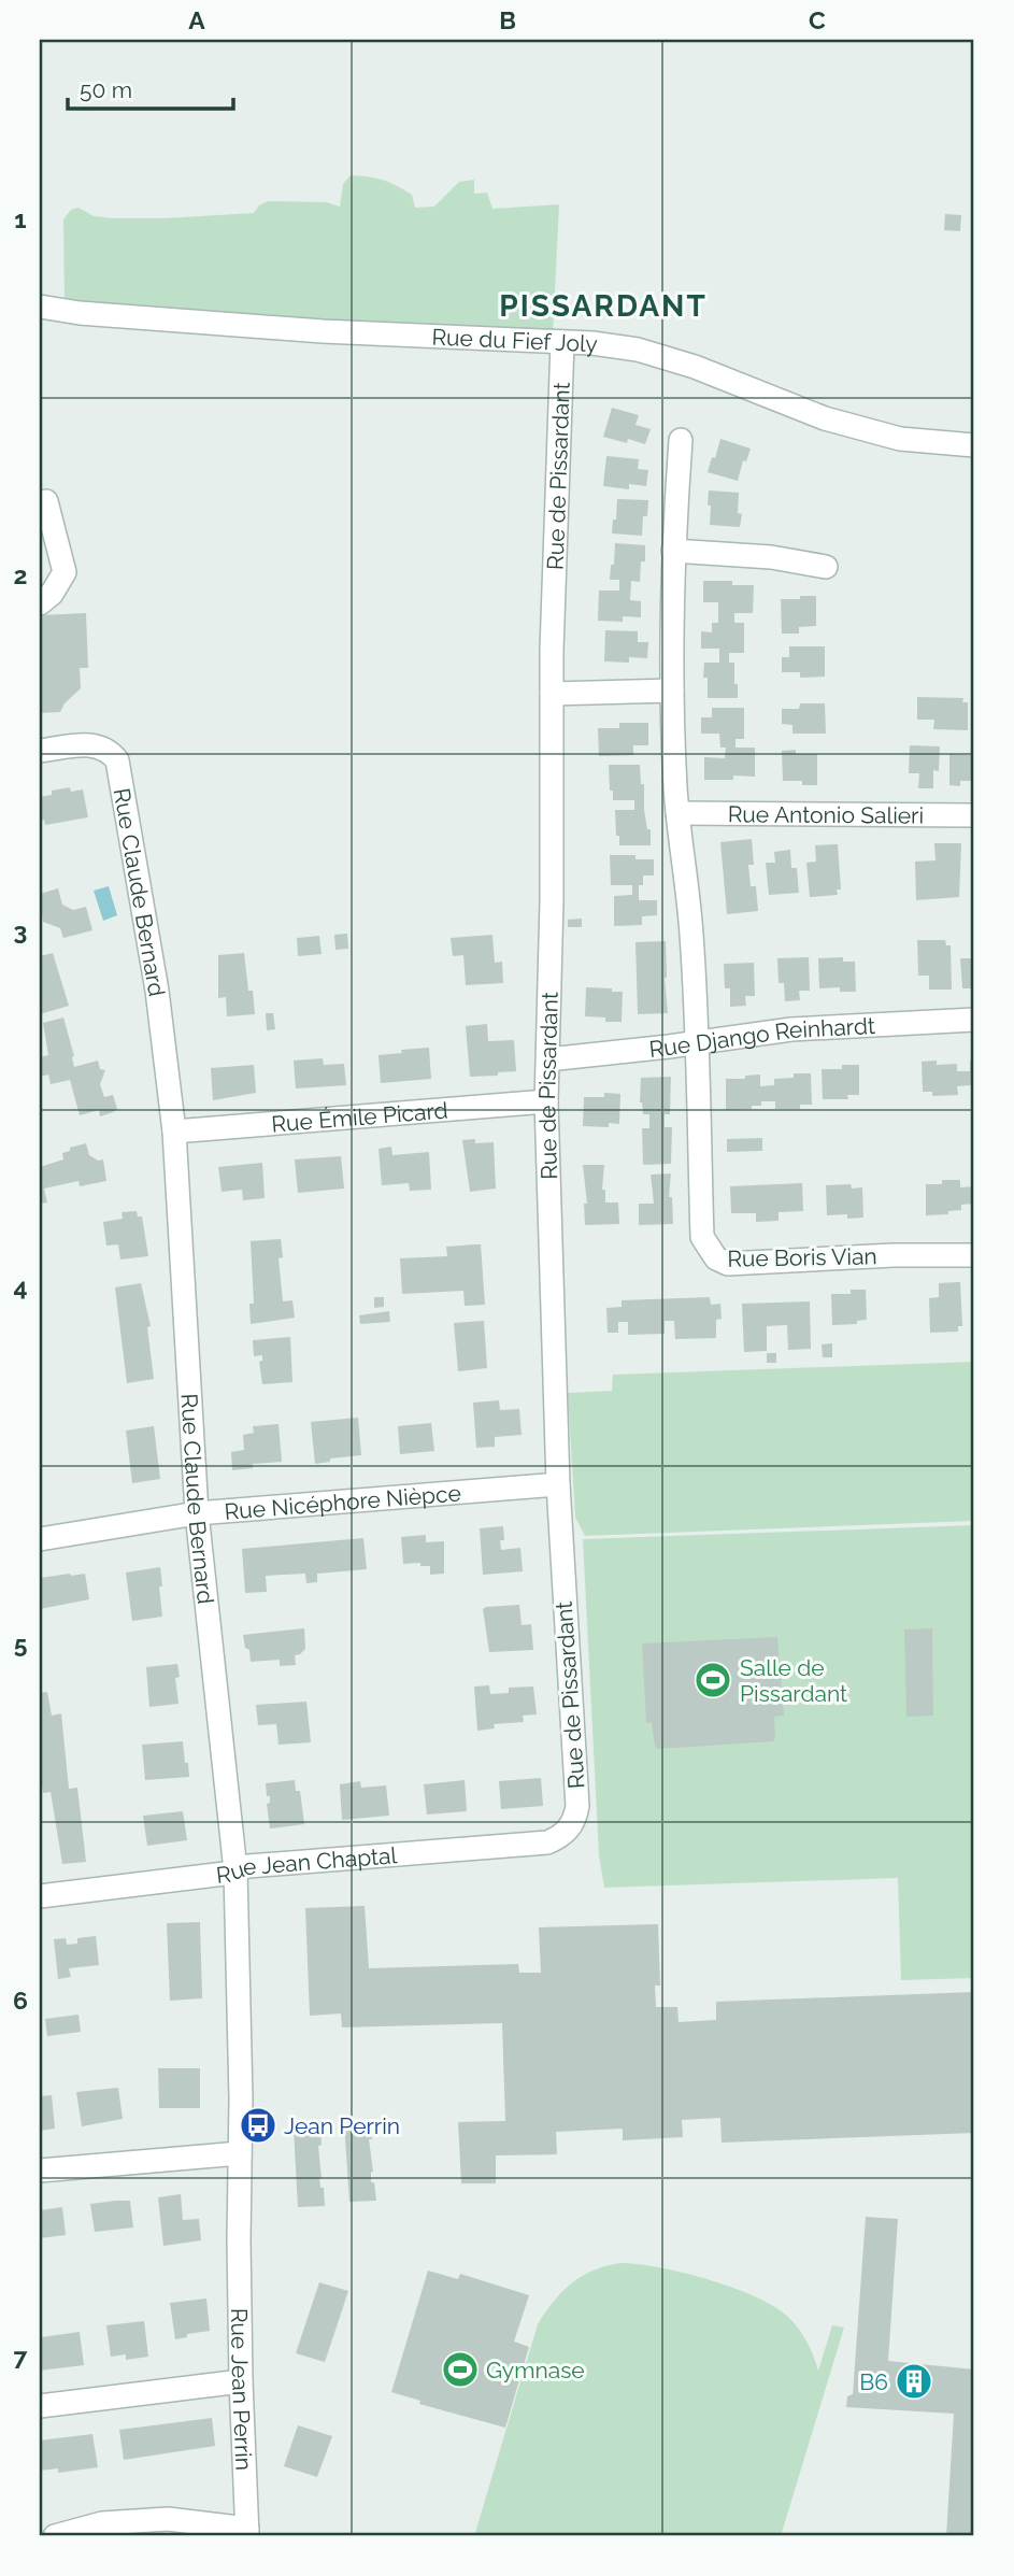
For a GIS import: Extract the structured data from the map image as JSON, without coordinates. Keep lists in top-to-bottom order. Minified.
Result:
{"streets":{"street":["Rue du Fief Joly","Rue de Pissardant","Rue Antonio Salieri","Rue Claude Bernard","Rue Django Reinhardt","Rue Émile Picard","Rue Boris Vian","Rue Nicéphore Nièpce","Rue Jean Chaptal","Rue Jean Perrin"]},"crossings":[["Rue du Fief Joly","Rue de Pissardant"],["Rue de Pissardant","Rue Django Reinhardt"],["Rue de Pissardant","Rue Émile Picard"],["Rue de Pissardant","Rue Nicéphore Nièpce"],["Rue de Pissardant","Rue Jean Chaptal"],["Rue Claude Bernard","Rue Émile Picard"],["Rue Claude Bernard","Rue Nicéphore Nièpce"],["Rue Claude Bernard","Rue Jean Chaptal"],["Rue Claude Bernard","Rue Jean Perrin"],["Rue Django Reinhardt","Rue Boris Vian"]],"districts":["PISSARDANT"],"places":{"sports":["Salle de Pissardant","Gymnase"],"bus stop":["Jean Perrin"],"building":["B6"]},"scale_bar":"50 m","grid":{"columns":["A","B","C"],"rows":["1","2","3","4","5","6","7"]}}
